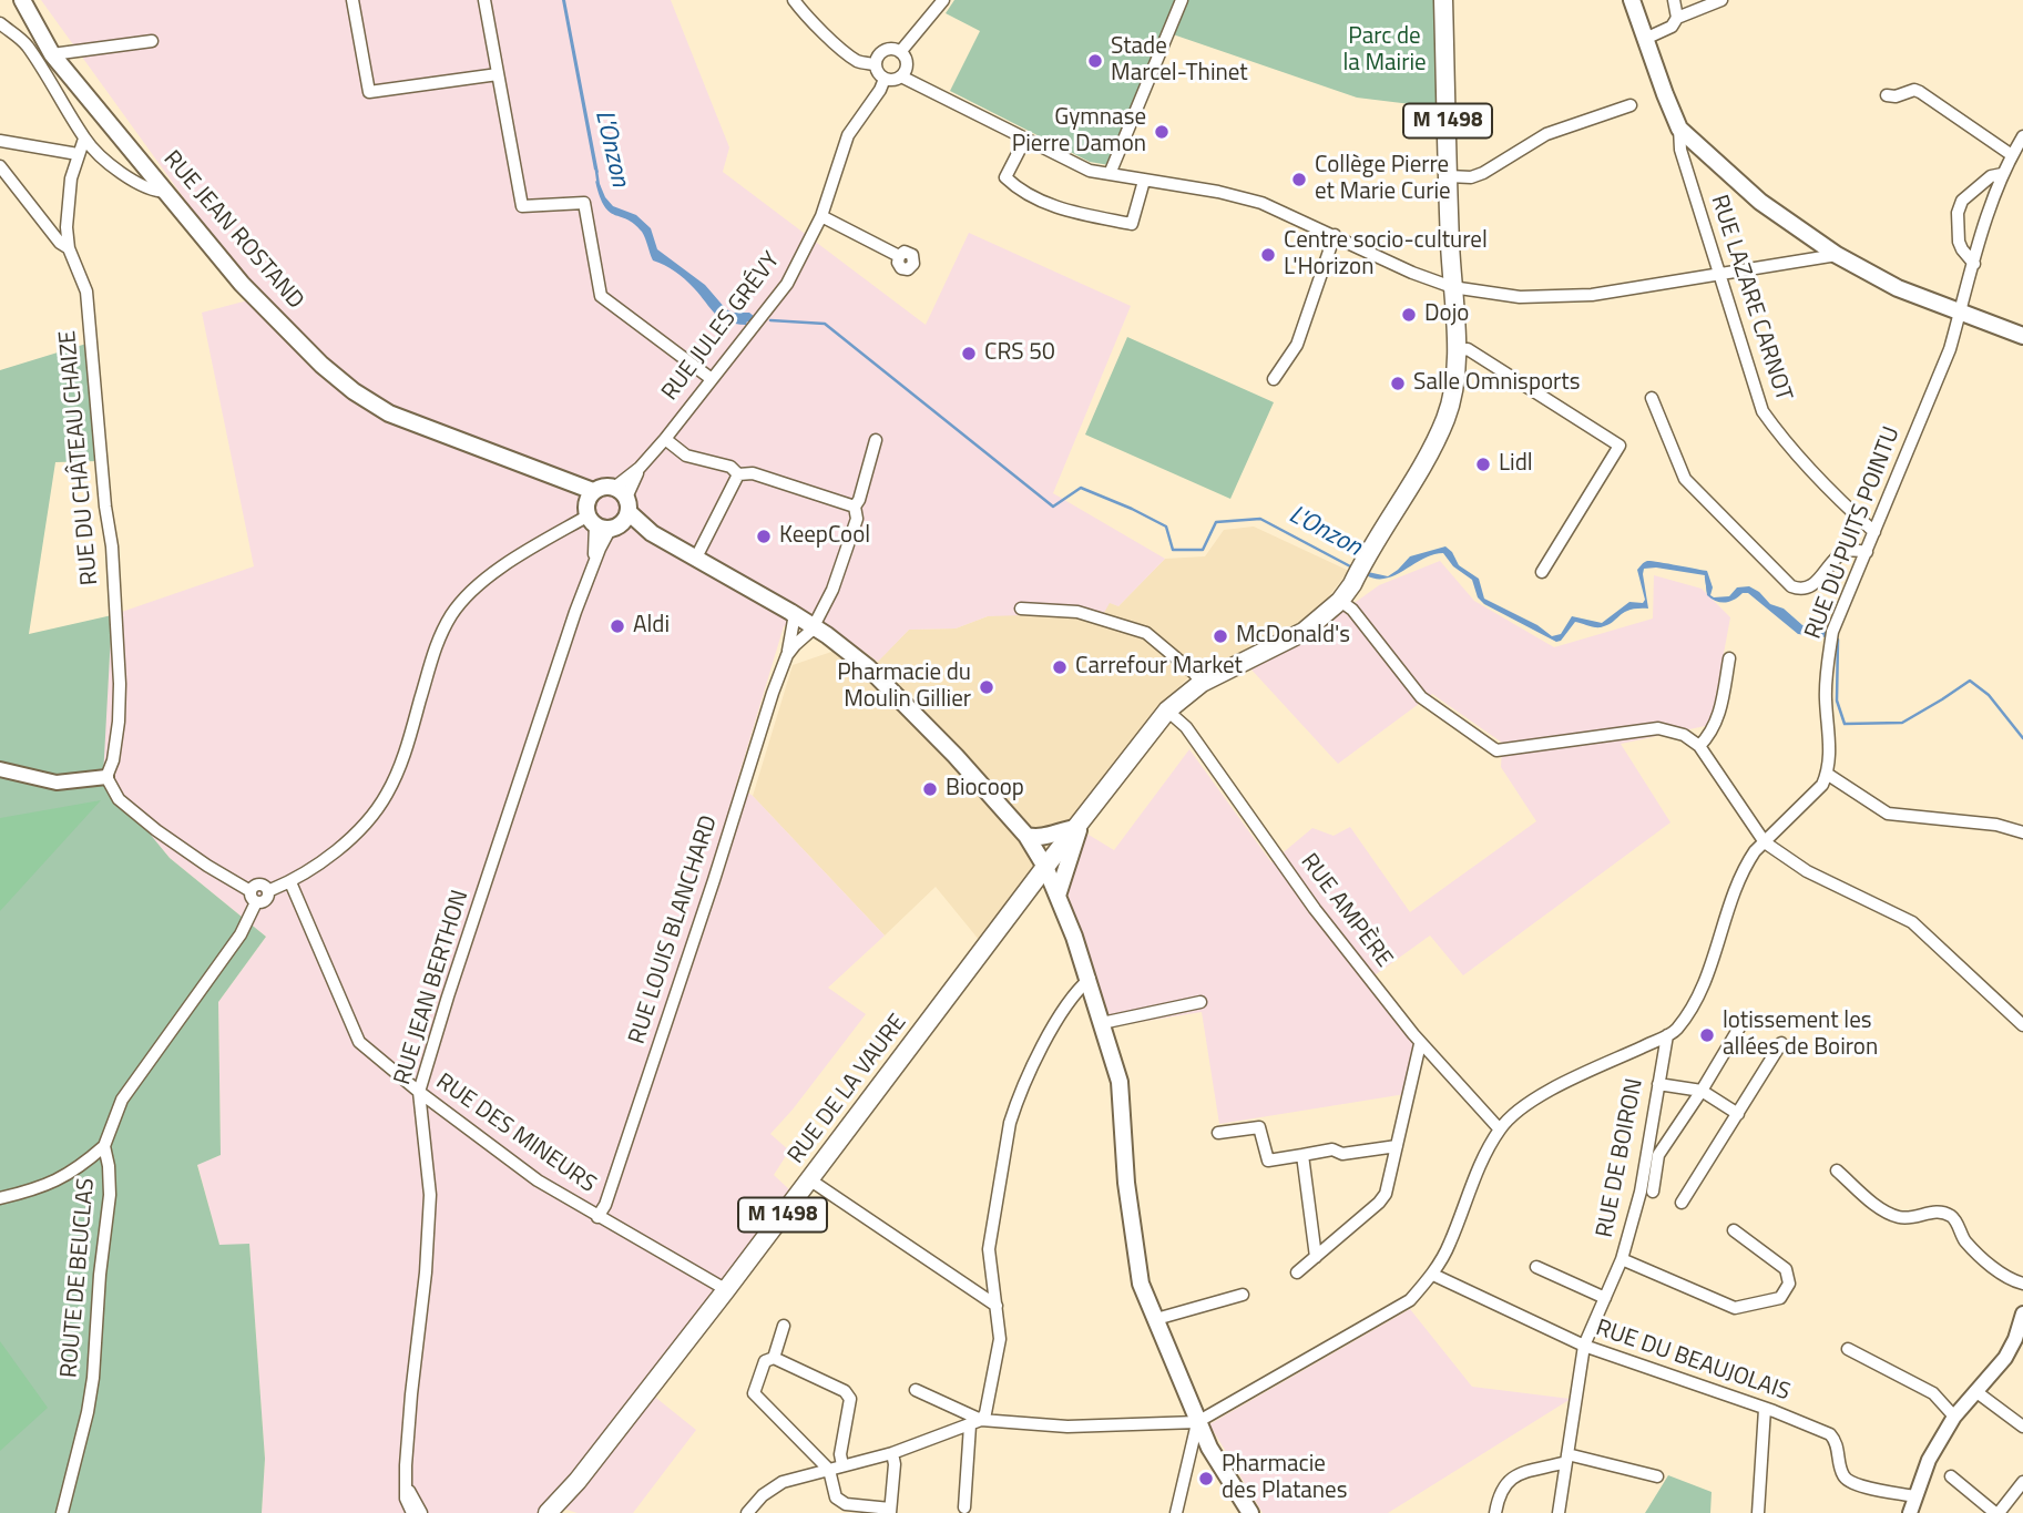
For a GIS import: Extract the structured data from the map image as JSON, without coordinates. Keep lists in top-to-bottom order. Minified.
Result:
{"streets":{"main road":["M 1498","RUE JEAN ROSTAND","RUE DE LA VAURE"],"street":["RUE LAZARE CARNOT","RUE JULES GRÉVY","RUE DU CHÂTEAU CHAIZE","RUE DU PUITS POINTU","RUE AMPÈRE","RUE LOUIS BLANCHARD","RUE JEAN BERTHON","RUE DES MINEURS","RUE DE BOIRON","ROUTE DE BEUCLAS","RUE DU BEAUJOLAIS"]},"crossings":[["M 1498","RUE JEAN ROSTAND"],["M 1498","RUE AMPÈRE"],["M 1498","RUE DE LA VAURE"],["RUE JEAN ROSTAND","RUE JULES GRÉVY"],["RUE JEAN ROSTAND","RUE LOUIS BLANCHARD"],["RUE JEAN ROSTAND","RUE JEAN BERTHON"],["RUE LAZARE CARNOT","RUE DU PUITS POINTU"],["RUE JULES GRÉVY","RUE JEAN BERTHON"],["RUE LOUIS BLANCHARD","RUE DES MINEURS"],["RUE JEAN BERTHON","RUE DES MINEURS"],["RUE DE LA VAURE","RUE DES MINEURS"],["RUE DE BOIRON","RUE DU BEAUJOLAIS"]],"water":["L'Onzon"],"parks":["Parc de la Mairie"],"places":["Stade Marcel-Thinet","Gymnase Pierre Damon","Collège Pierre et Marie Curie","Centre socio-culturel L'Horizon","Dojo","CRS 50","Salle Omnisports","Lidl","KeepCool","Aldi","McDonald's","Carrefour Market","Pharmacie du Moulin Gillier","Biocoop","lotissement les allées de Boiron","Pharmacie des Platanes"]}
